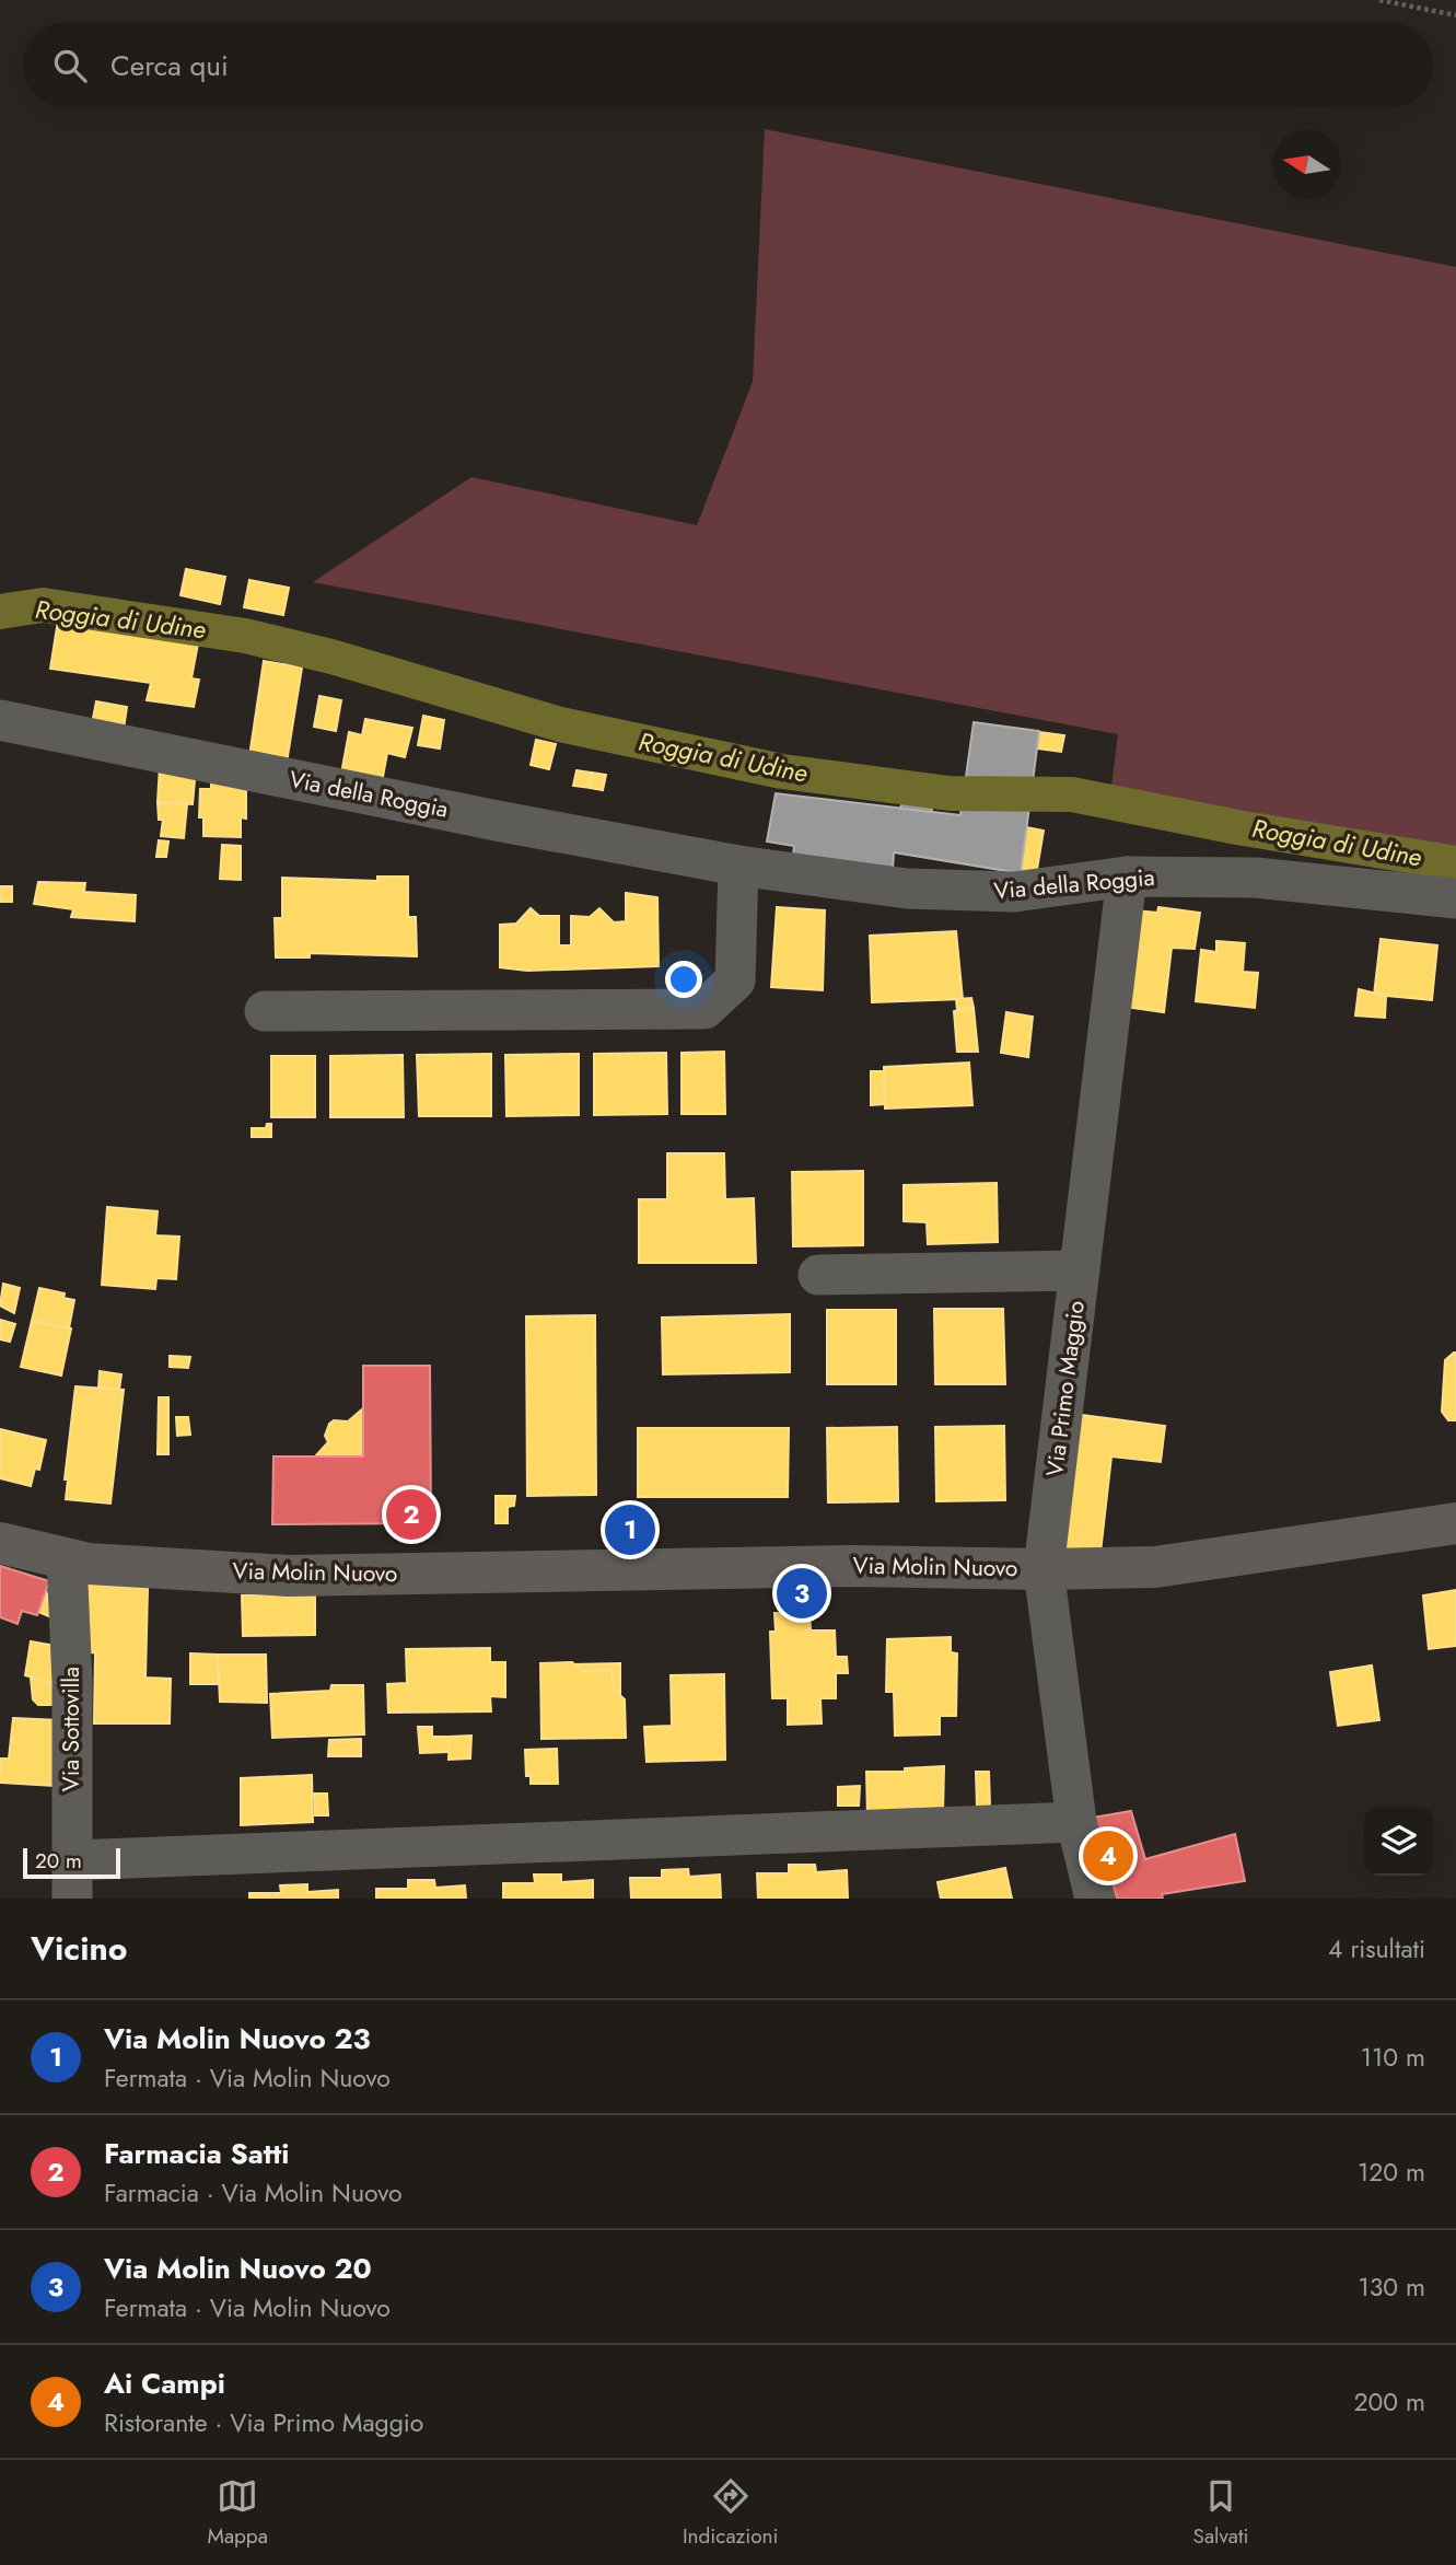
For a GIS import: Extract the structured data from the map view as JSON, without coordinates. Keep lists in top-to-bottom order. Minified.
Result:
{"streets":{"main road":["Via Molin Nuovo"],"street":["Via della Roggia","Via Primo Maggio","Via Sottovilla"]},"crossings":[["Via della Roggia","Via Primo Maggio"],["Via Primo Maggio","Via Molin Nuovo"],["Via Molin Nuovo","Via Sottovilla"]],"water":["Roggia di Udine"],"scale_bar":"20 m","north":"left","page":{"search":"Cerca qui","pins":["2","1","3","4"],"scale":"20 m","heading":["Vicino","4 risultati"],"list":[{"mark":"1","name":"Via Molin Nuovo 23","note":"Fermata · Via Molin Nuovo","value":"110 m"},{"mark":"2","name":"Farmacia Satti","note":"Farmacia · Via Molin Nuovo","value":"120 m"},{"mark":"3","name":"Via Molin Nuovo 20","note":"Fermata · Via Molin Nuovo","value":"130 m"},{"mark":"4","name":"Ai Campi","note":"Ristorante · Via Primo Maggio","value":"200 m"}],"nav":["Mappa","Indicazioni","Salvati"]}}
